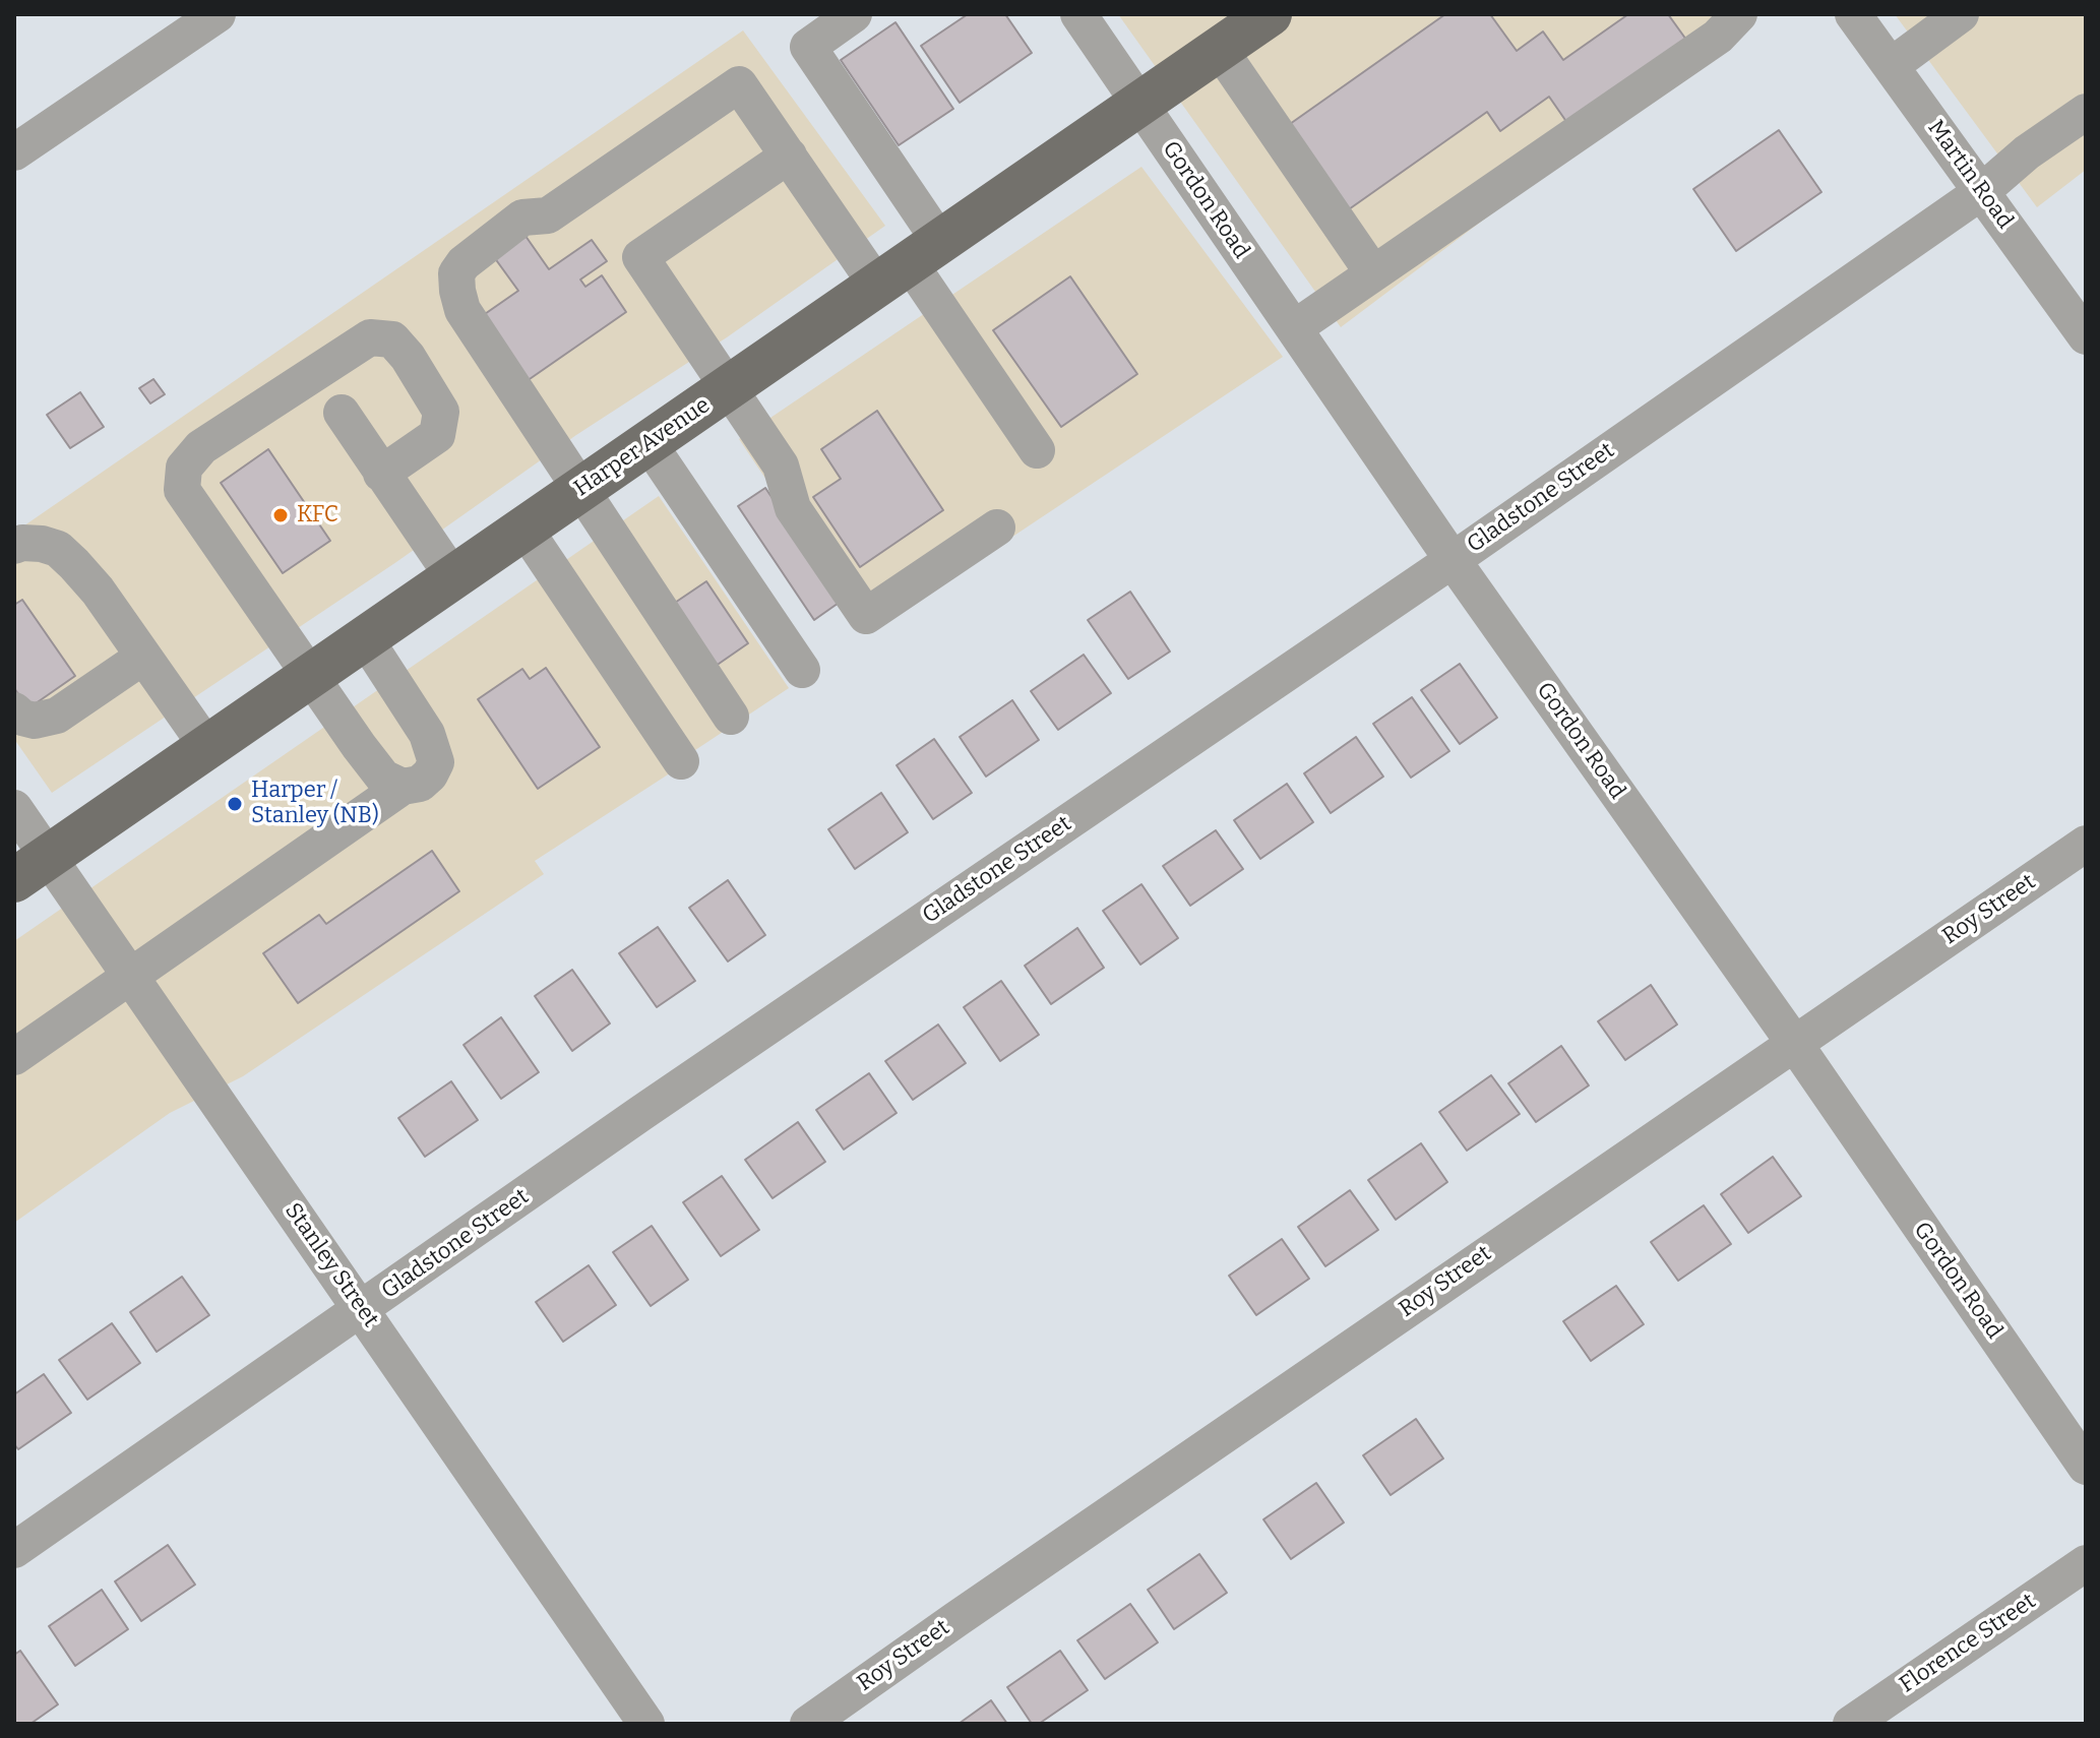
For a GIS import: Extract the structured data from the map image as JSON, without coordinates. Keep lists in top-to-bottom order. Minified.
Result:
{"streets":{"main road":["Harper Avenue"],"street":["Martin Road","Gordon Road","Gladstone Street","Roy Street","Stanley Street","Florence Street"]},"crossings":[["Martin Road","Gladstone Street"],["Gordon Road","Harper Avenue"],["Gordon Road","Gladstone Street"],["Gordon Road","Roy Street"],["Harper Avenue","Stanley Street"],["Gladstone Street","Stanley Street"]],"places":["KFC","Harper / Stanley (NB)"]}
